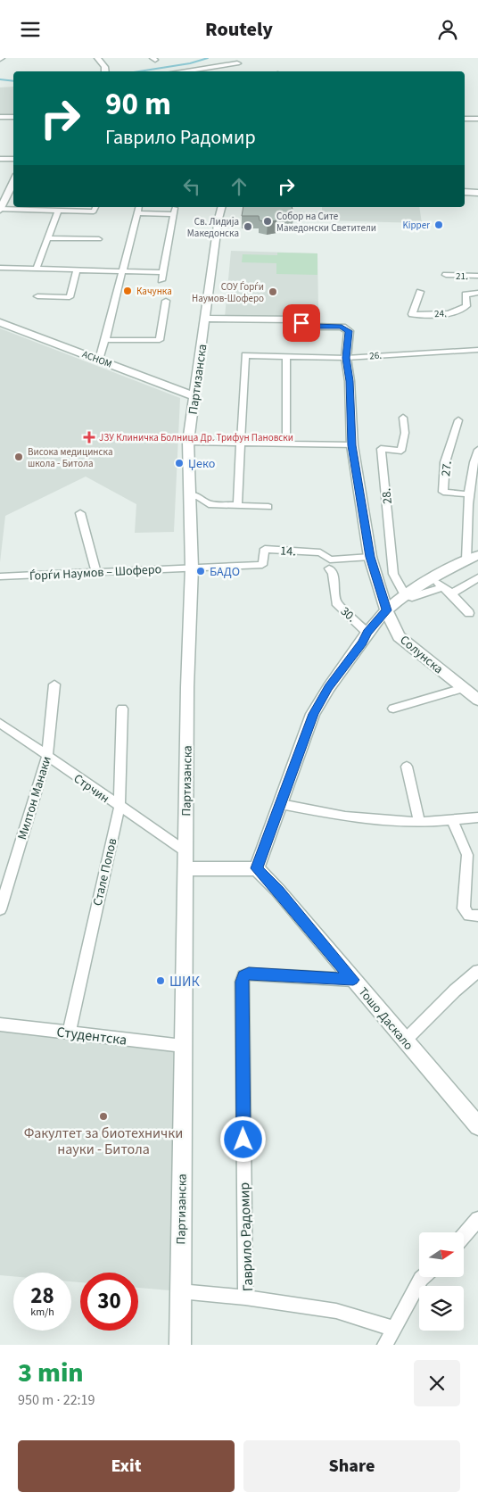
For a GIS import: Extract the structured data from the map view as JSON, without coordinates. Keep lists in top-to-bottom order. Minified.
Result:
{"streets":{"street":["21.","24.","26.","АСНОМ","Партизанска","27.","28.","14.","Ѓорѓи Наумов – Шоферо","30.","Солунска","Стрчин","Милтон Манаки","Стале Попов","Тошо Даскало","Студентска","Гаврило Радомир"]},"crossings":[["АСНОМ","Партизанска"],["Партизанска","14."],["Партизанска","Ѓорѓи Наумов – Шоферо"],["Партизанска","Стрчин"],["Партизанска","Студентска"],["14.","Ѓорѓи Наумов – Шоферо"],["Стрчин","Милтон Манаки"],["Стрчин","Стале Попов"],["Стале Попов","Студентска"],["Тошо Даскало","Гаврило Радомир"]],"places":{"other":["Собор на Сите Македонски Светители","Kipper","Св. Лидија Македонска","Качунка","СОУ Ѓорѓи Наумов-Шоферо","Висока медицинска школа - Битола","Џеко","БАДО","ШИК","Факултет за биотехнички науки - Битола"],"health":["ЈЗУ Клиничка Болница Др. Трифун Пановски"]},"north":"right","page":{"header":"Routely","turn":["90 m","Гаврило Радомир"],"speed":"28 km/h","limit":"30","heading":["3 min","950 m · 22:19"],"buttons":["Exit","Share"]}}
